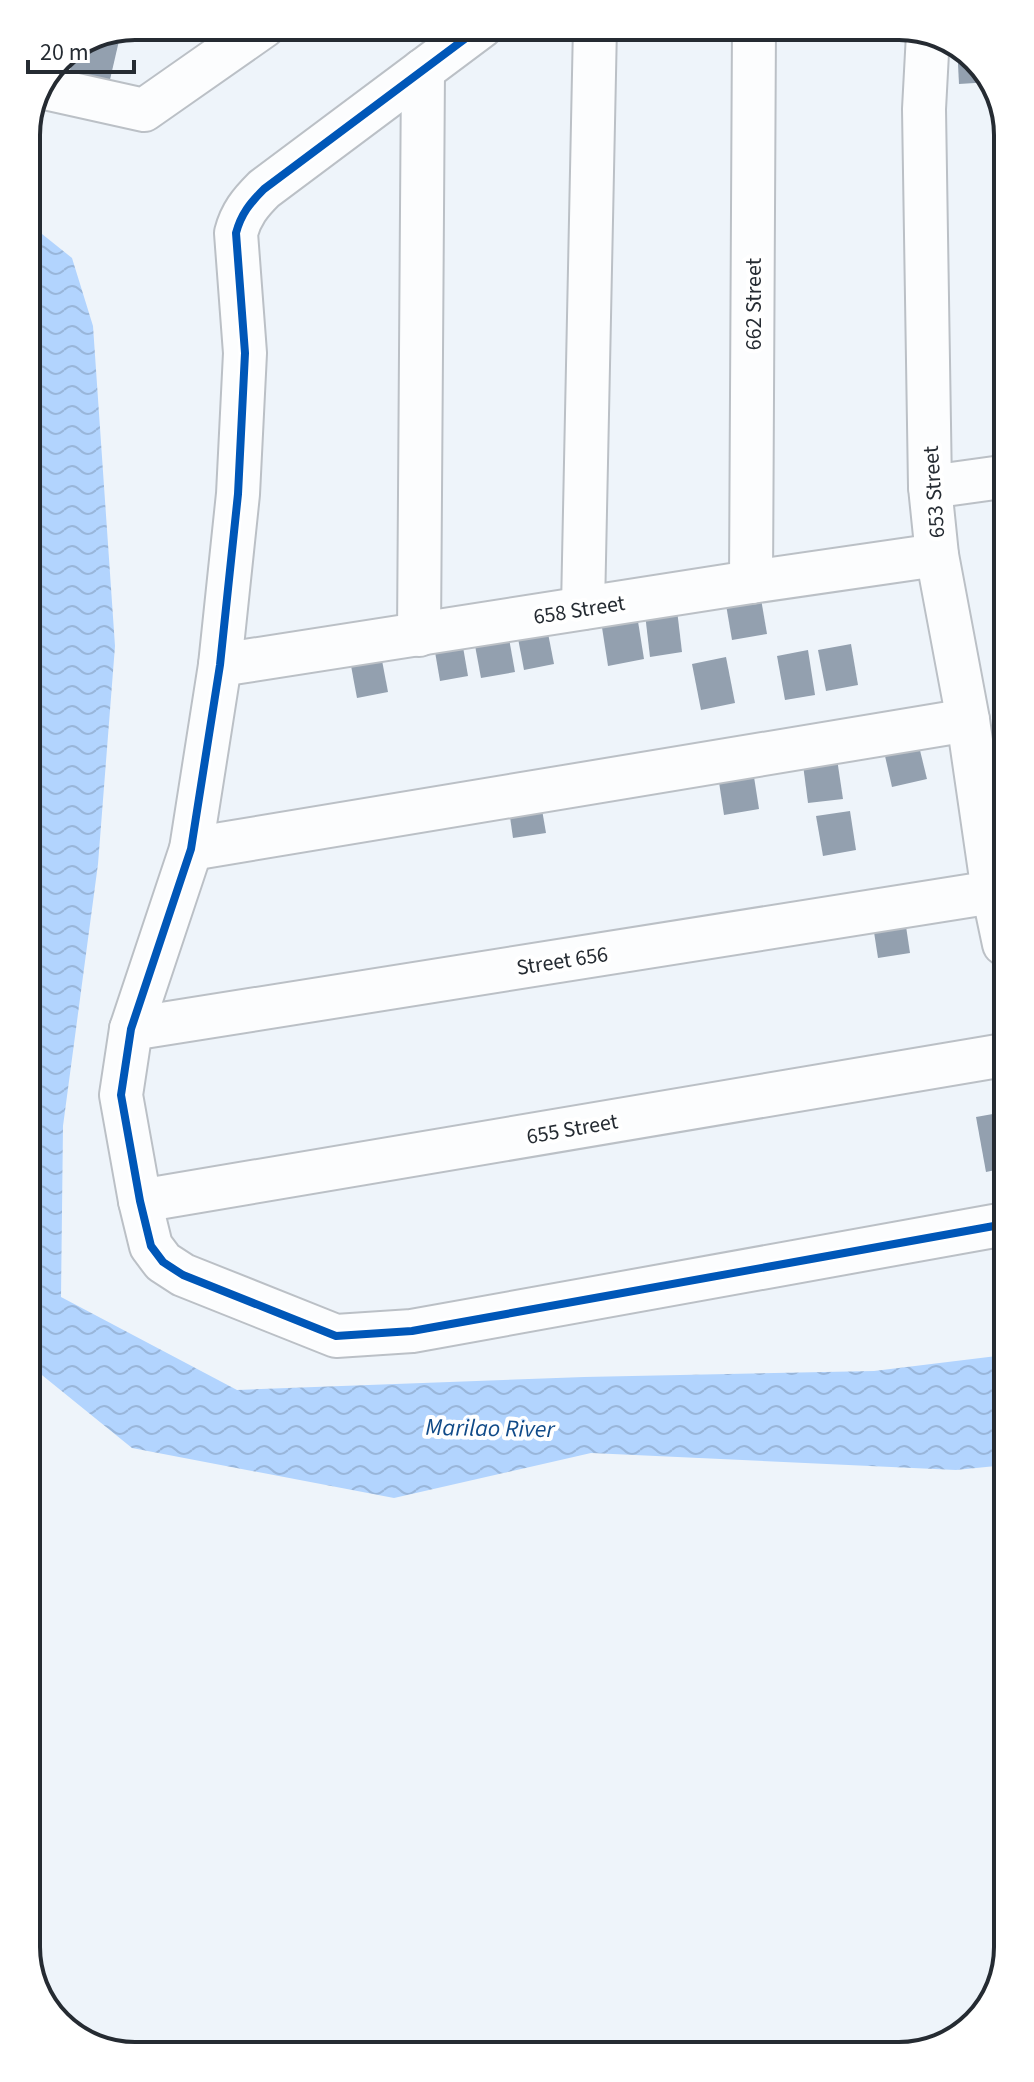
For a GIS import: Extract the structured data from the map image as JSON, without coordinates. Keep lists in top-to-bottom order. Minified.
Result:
{"streets":{"street":["662 Street","653 Street","658 Street","Street 656","655 Street"]},"crossings":[["662 Street","658 Street"],["653 Street","658 Street"],["653 Street","Street 656"]],"water":["Marilao River"],"scale_bar":"20 m"}
